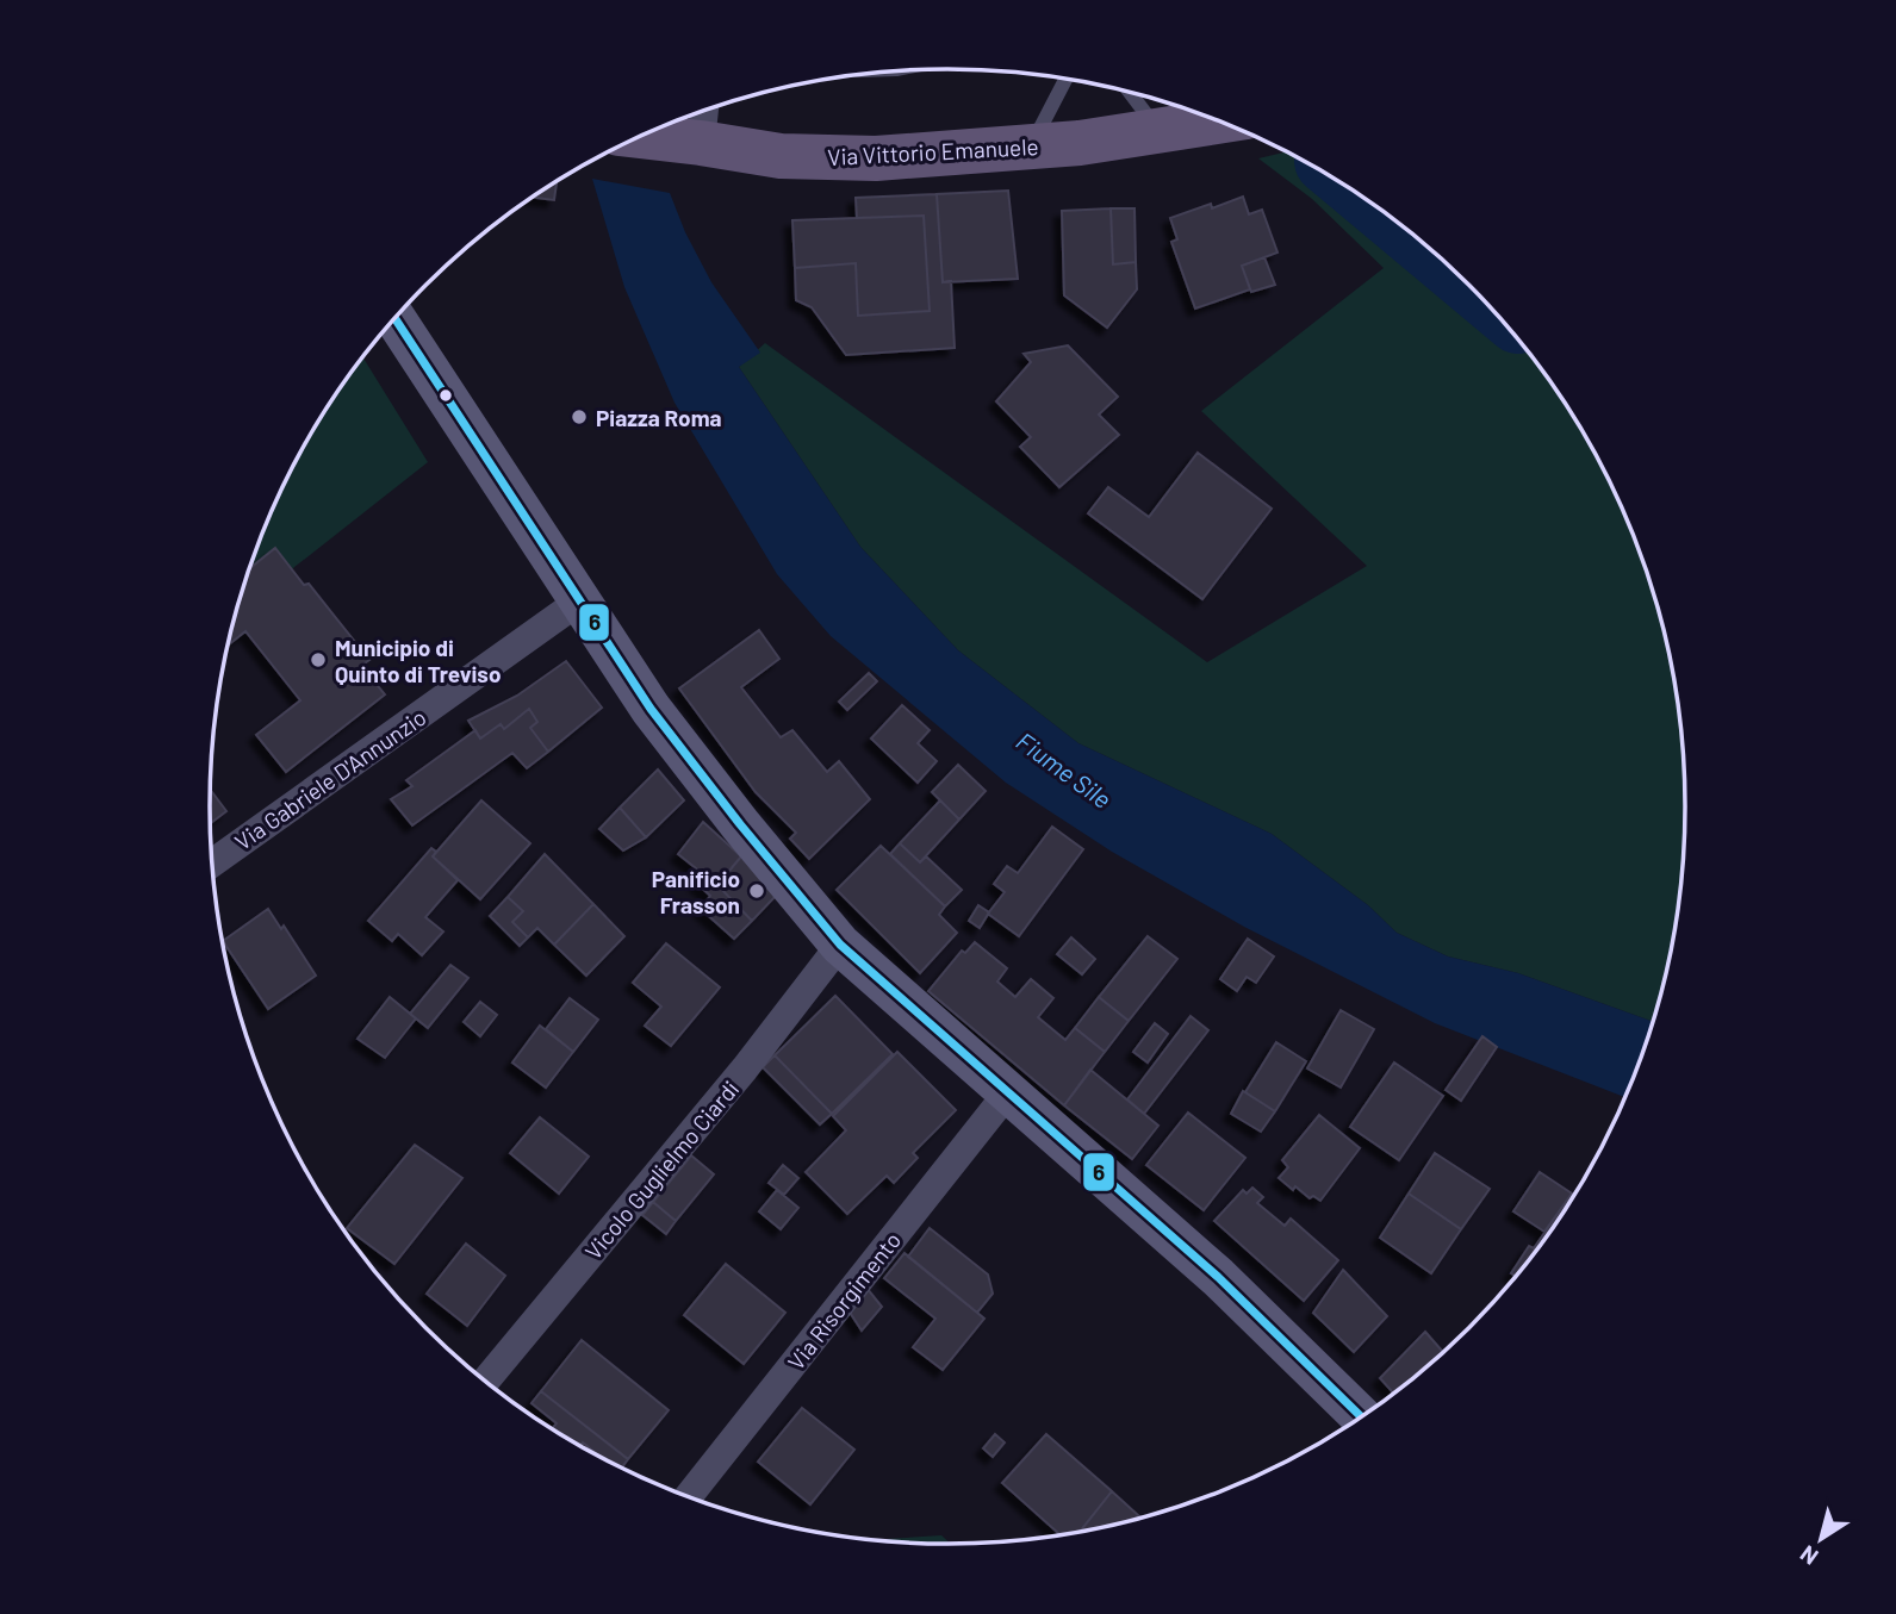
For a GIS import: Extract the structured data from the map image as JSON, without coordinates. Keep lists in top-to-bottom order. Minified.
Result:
{"streets":{"main road":["Via Vittorio Emanuele"],"street":["Via Gabriele D'Annunzio","Vicolo Guglielmo Ciardi","Via Risorgimento"]},"water":["Fiume Sile"],"places":["Piazza Roma","Municipio di Quinto di Treviso","Panificio Frasson"],"lines":["transit line 6"],"north":"bottom left"}
